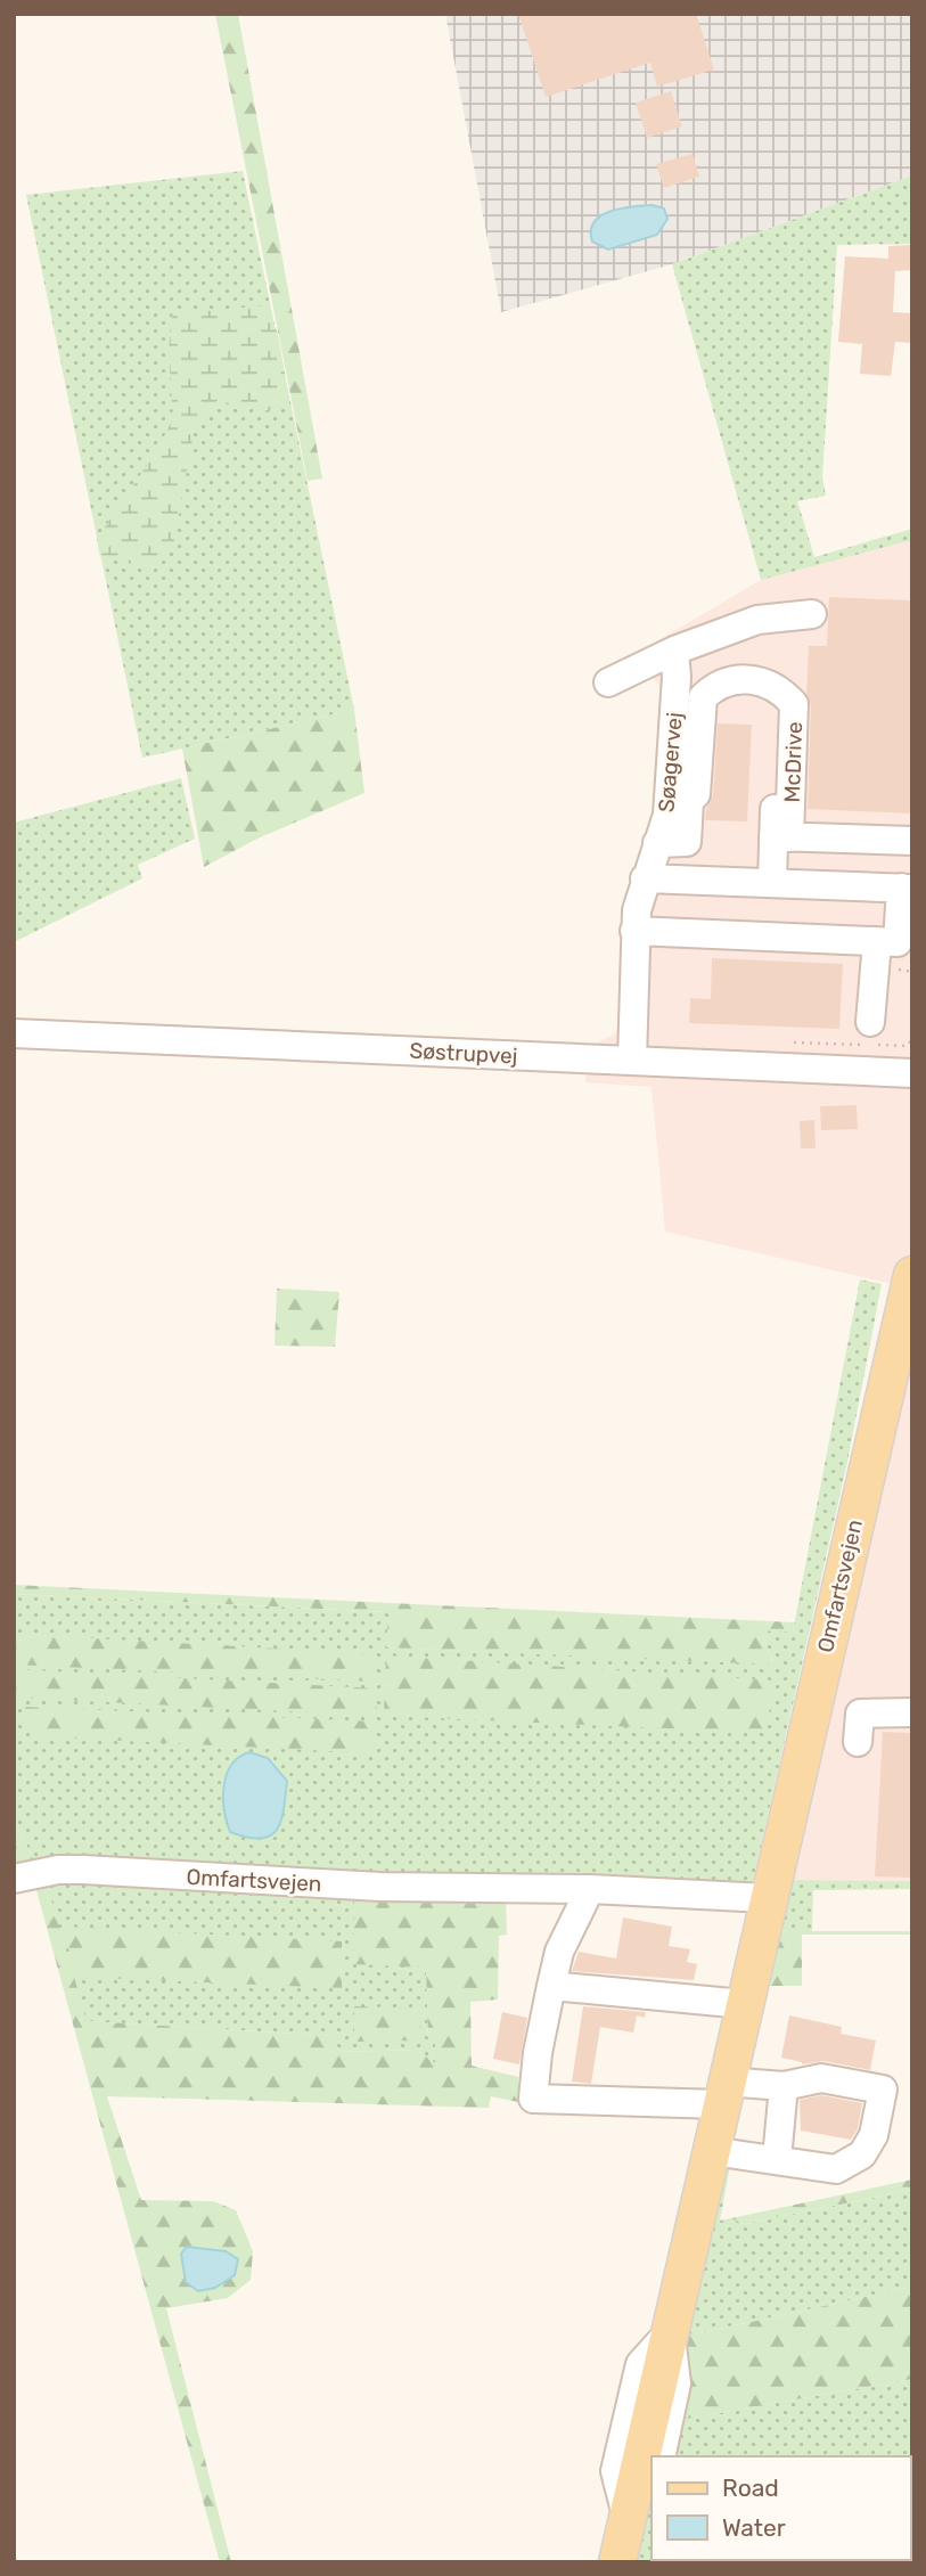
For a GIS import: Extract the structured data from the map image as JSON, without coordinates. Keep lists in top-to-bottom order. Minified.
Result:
{"streets":{"main road":["Omfartsvejen"],"street":["Søagervej","McDrive","Søstrupvej"]},"crossings":[["Søagervej","McDrive"],["Søagervej","Søstrupvej"]],"legend":["Road","Water"]}
